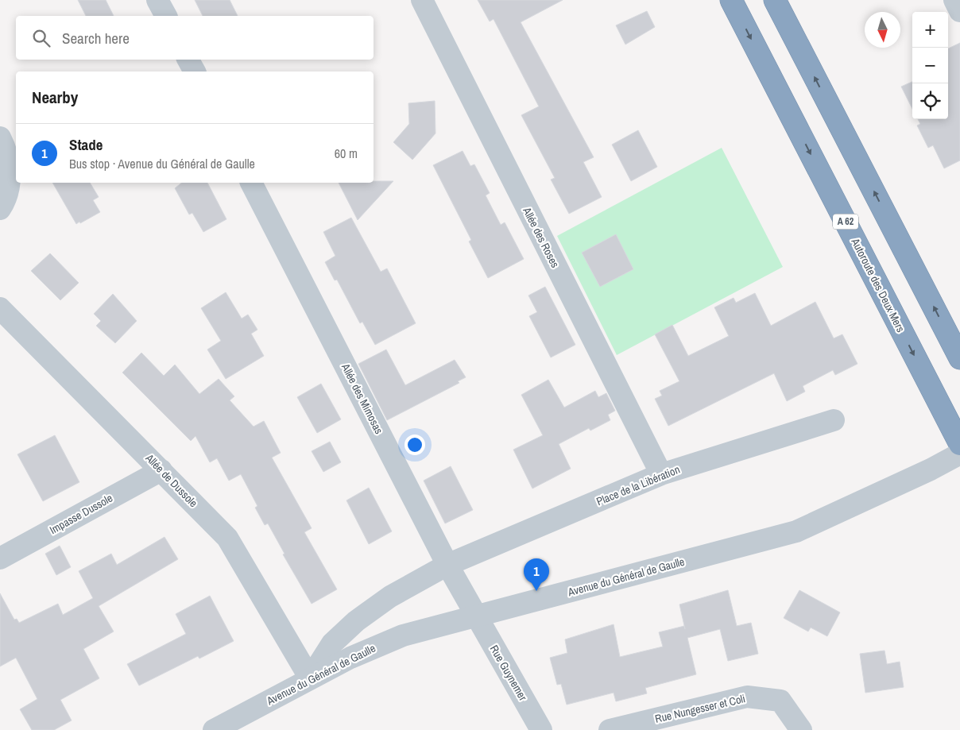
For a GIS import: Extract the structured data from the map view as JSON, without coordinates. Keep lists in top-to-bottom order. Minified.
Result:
{"streets":{"highway":["A 62","Autoroute des Deux Mers"],"street":["Allée des Roses","Allée des Mimosas","Allée de Dussole","Place de la Libération","Impasse Dussole","Avenue du Général de Gaulle","Rue Guynemer","Rue Nungesser et Coli"]},"crossings":[["Allée des Roses","Place de la Libération"],["Allée des Mimosas","Place de la Libération"],["Allée des Mimosas","Avenue du Général de Gaulle"],["Allée des Mimosas","Rue Guynemer"],["Allée de Dussole","Place de la Libération"],["Allée de Dussole","Impasse Dussole"],["Allée de Dussole","Avenue du Général de Gaulle"],["Place de la Libération","Avenue du Général de Gaulle"],["Avenue du Général de Gaulle","Rue Guynemer"]],"north":"bottom","page":{"map_buttons":["+","−"],"search":"Search here","heading":"Nearby","list":[{"mark":"1","name":"Stade","note":"Bus stop · Avenue du Général de Gaulle","value":"60 m"}],"pins":"1"}}
